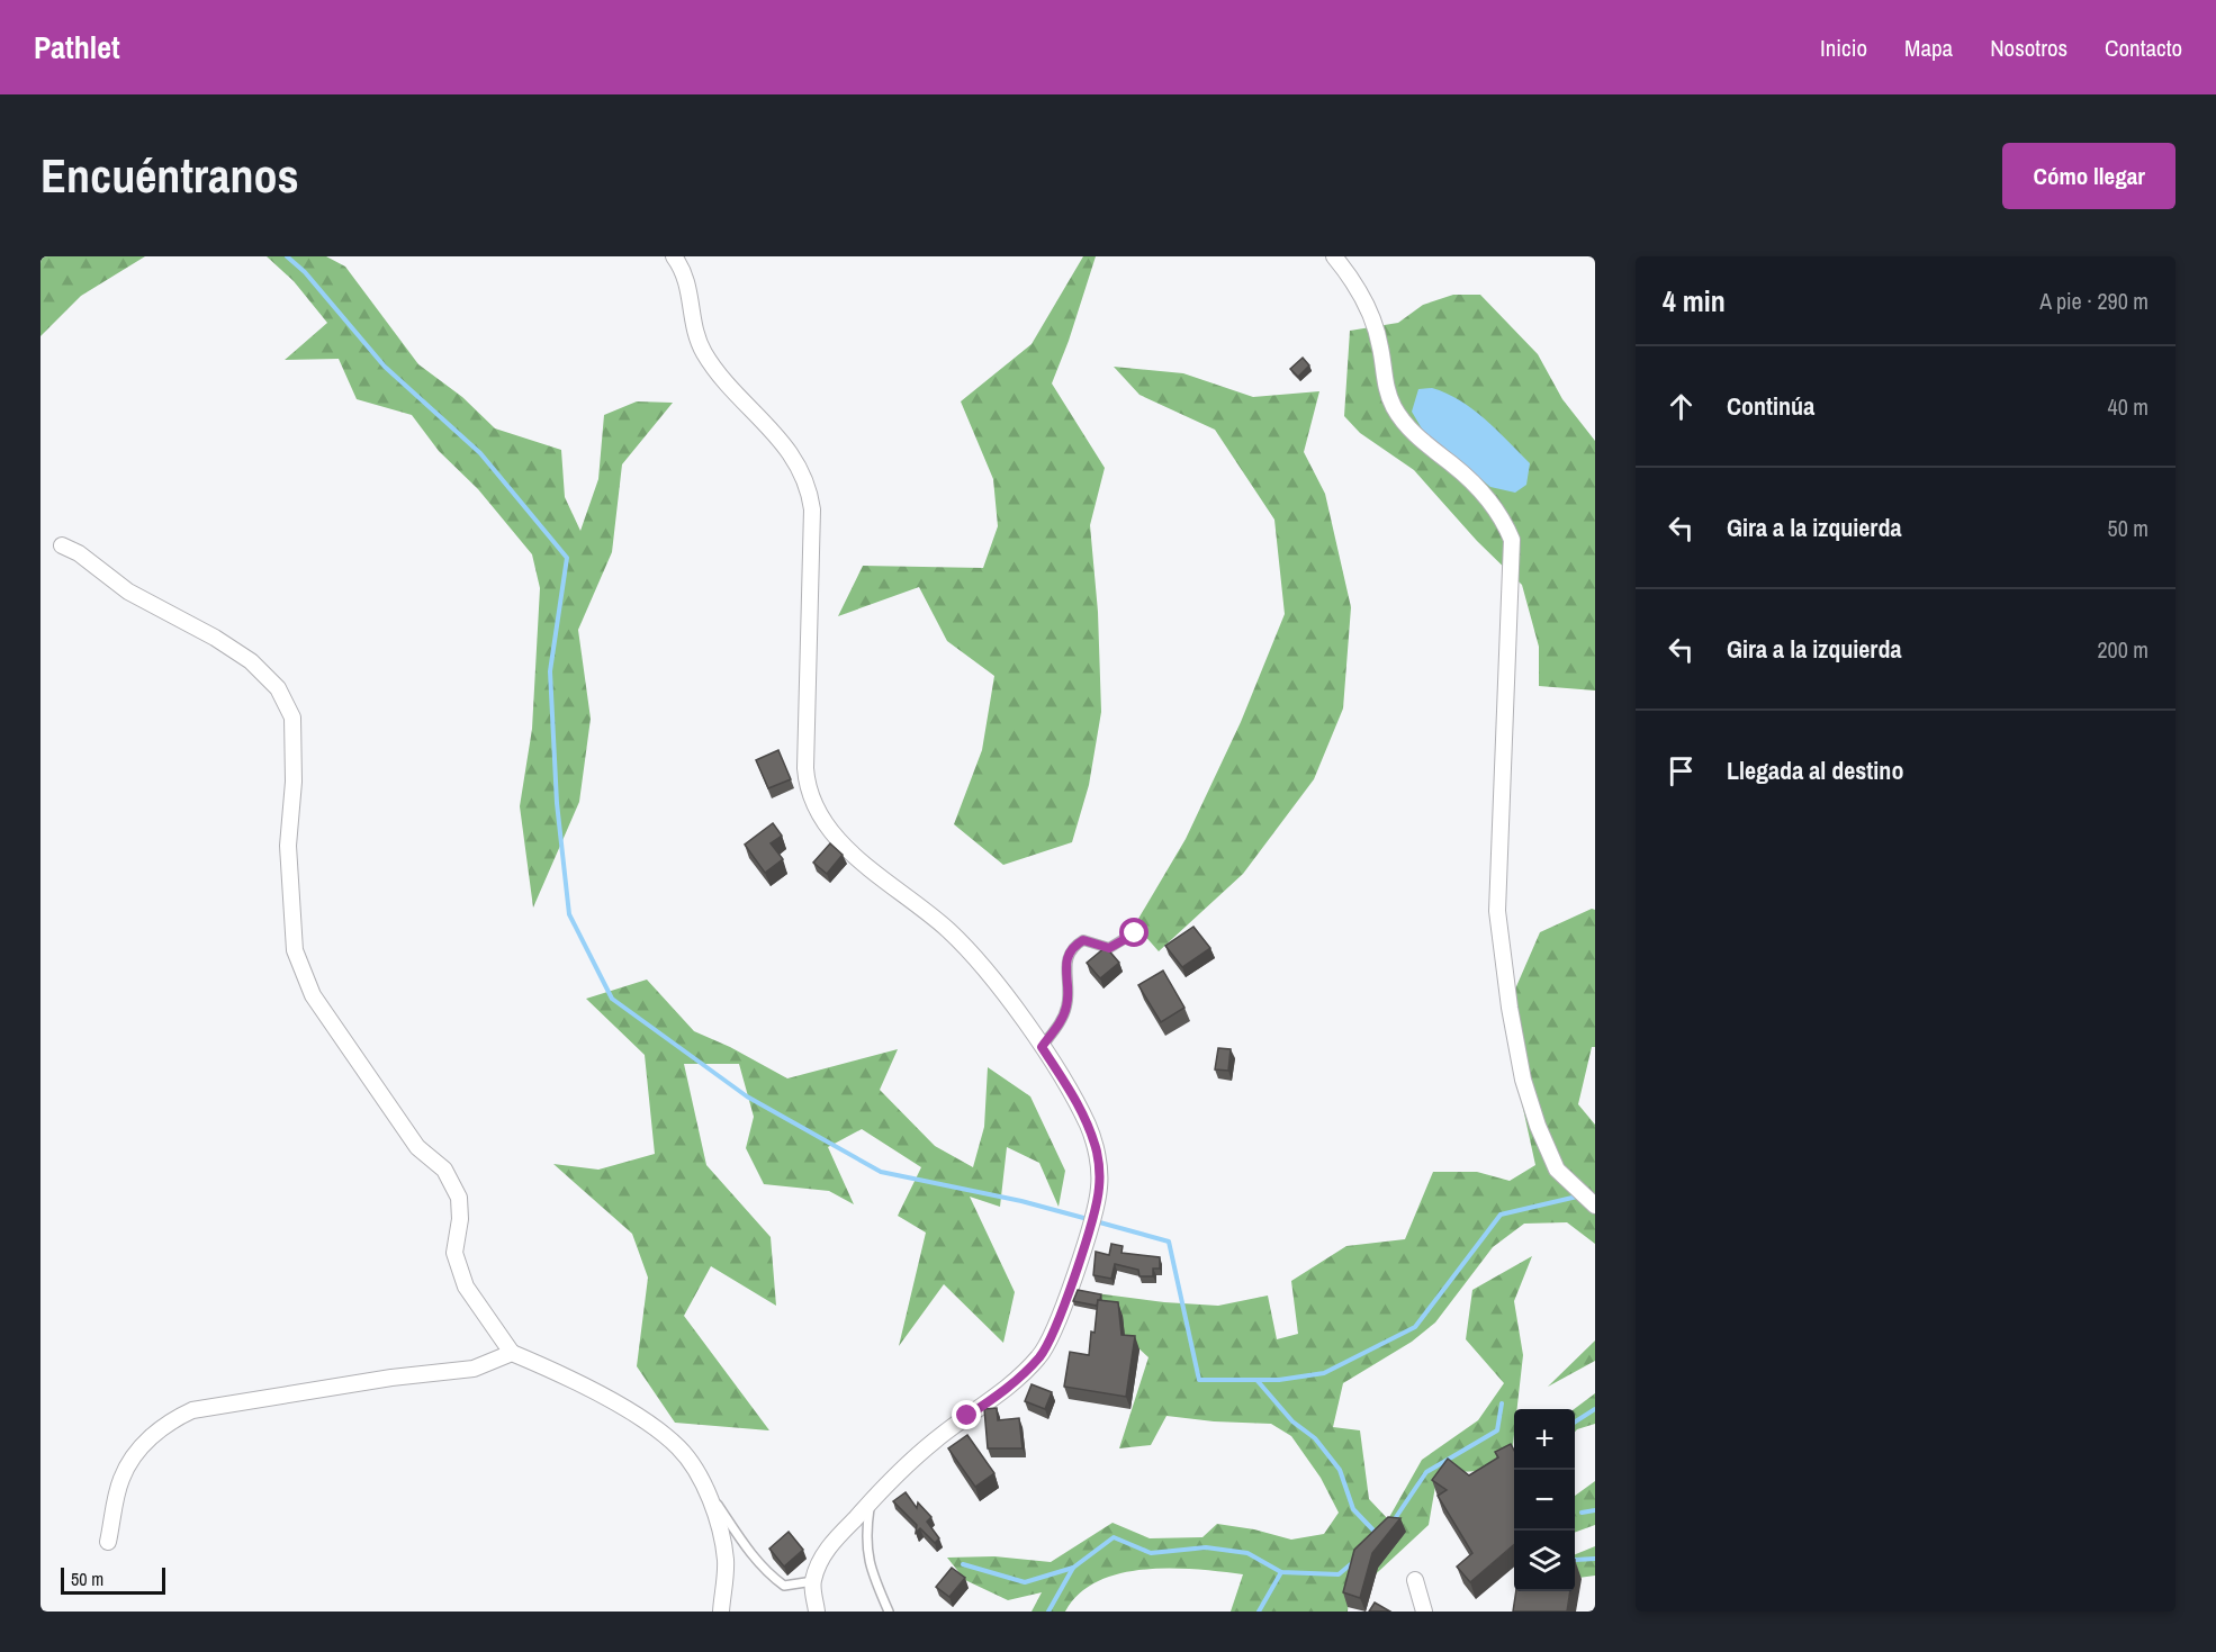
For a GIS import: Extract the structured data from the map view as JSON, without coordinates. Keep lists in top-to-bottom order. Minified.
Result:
{"scale_bar":"50 m","page":{"header":"Pathlet","nav":["Inicio","Mapa","Nosotros","Contacto"],"buttons":"Cómo llegar","title":"Encuéntranos","heading":["4 min","A pie · 290 m"],"list":[["Continúa","40 m"],["Gira a la izquierda","50 m"],["Gira a la izquierda","200 m"],"Llegada al destino"],"map_buttons":["+","−"],"scale":"50 m"}}
